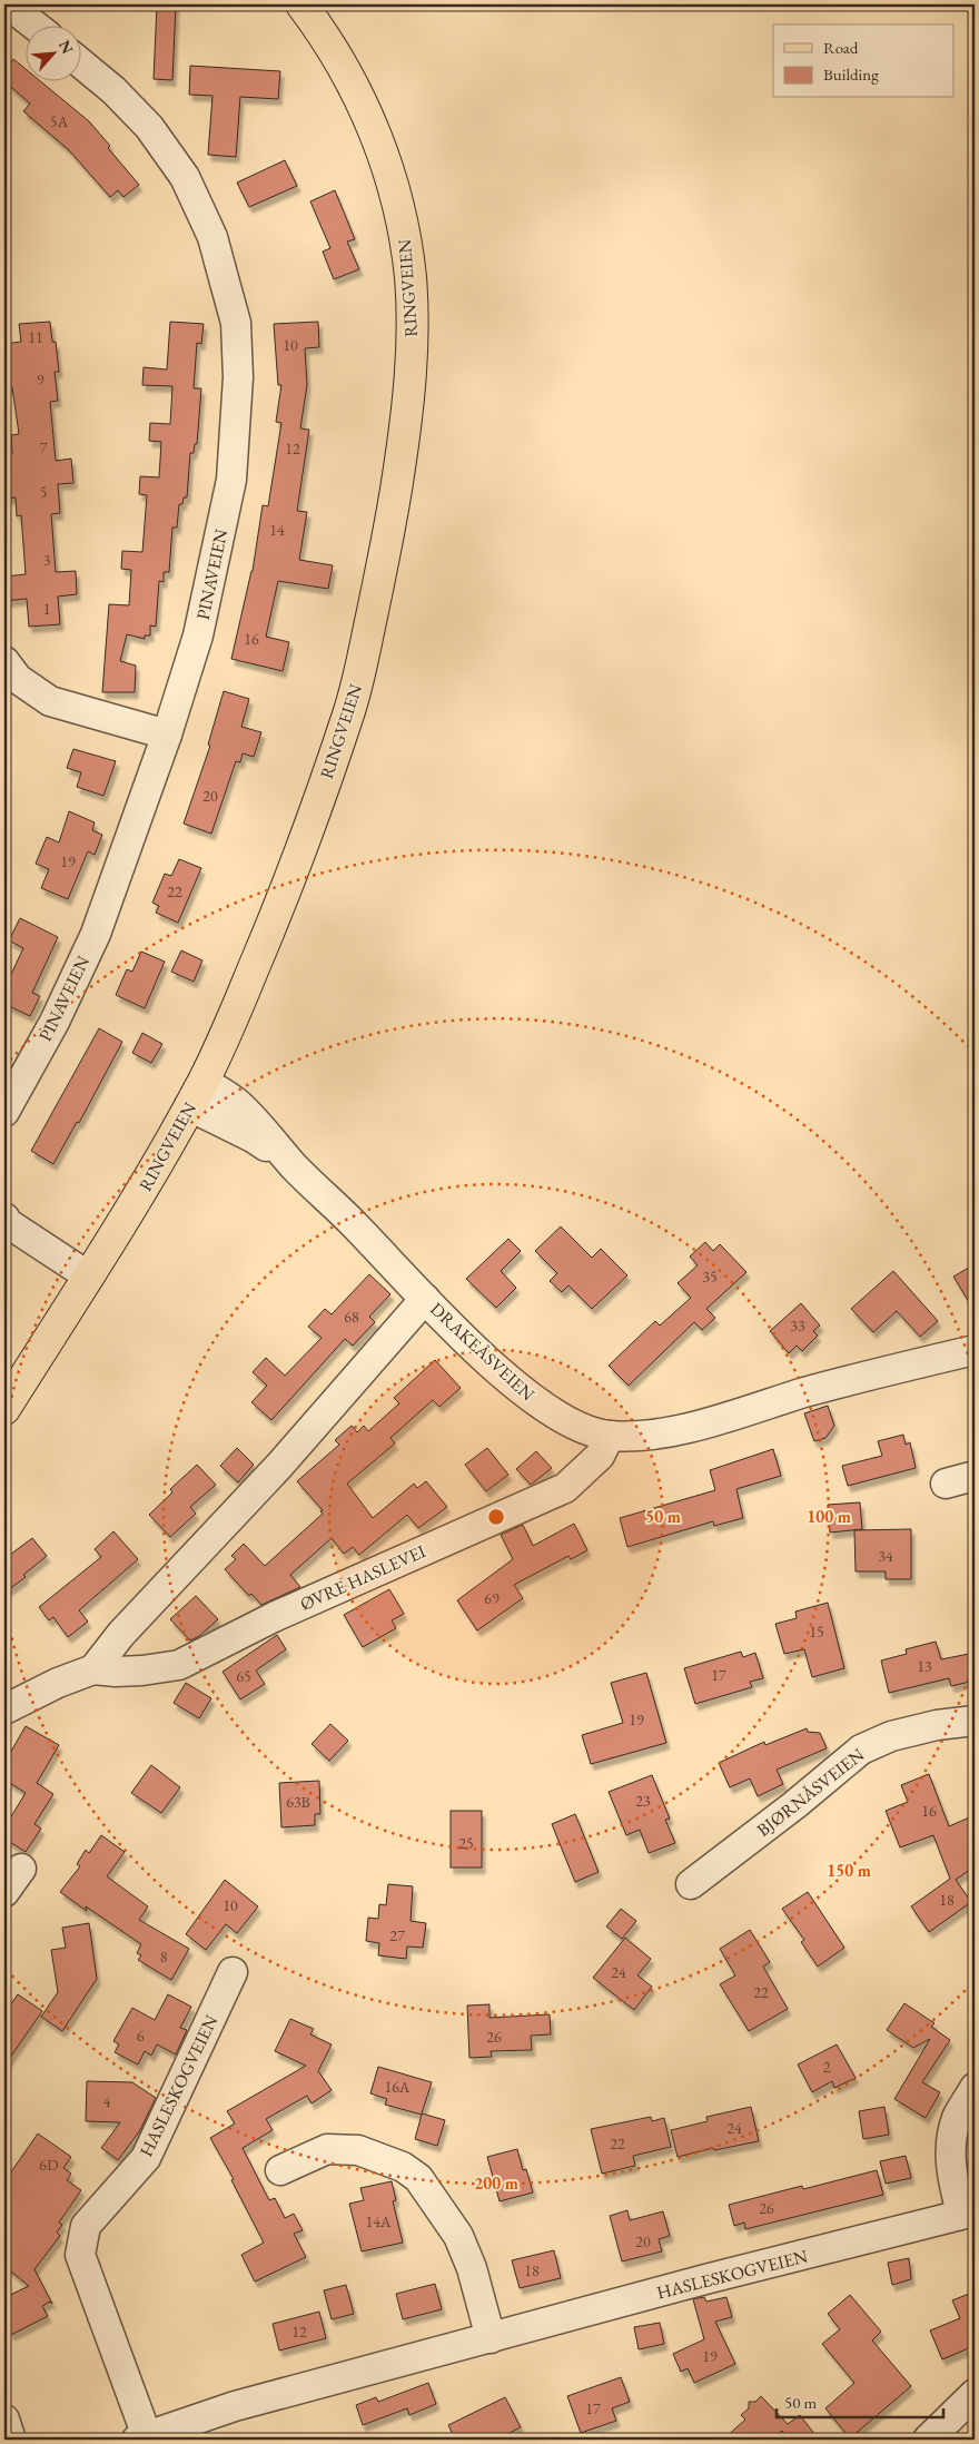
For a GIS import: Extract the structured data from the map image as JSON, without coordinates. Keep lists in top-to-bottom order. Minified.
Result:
{"streets":{"main road":["RINGVEIEN"],"street":["PINAVEIEN","DRAKEÅSVEIEN","ØVRE HASLEVEI","BJØRNÅSVEIEN","HASLESKOGVEIEN"]},"crossings":[["RINGVEIEN","DRAKEÅSVEIEN"],["DRAKEÅSVEIEN","ØVRE HASLEVEI"]],"house_numbers":["5A","11","10","9","7","12","5","14","3","1","16","20","19","22","35","68","33","34","69","15","13","17","65","19","23","63B","16","25","18","10","27","8","24","22","6","26","2","16A","4","24","22","6D","26","14A","20","18","12","19","17"],"legend":["Road","Building"],"scale_bar":"50 m","north":"top right","rings":["50 m","100 m","150 m","200 m"]}
